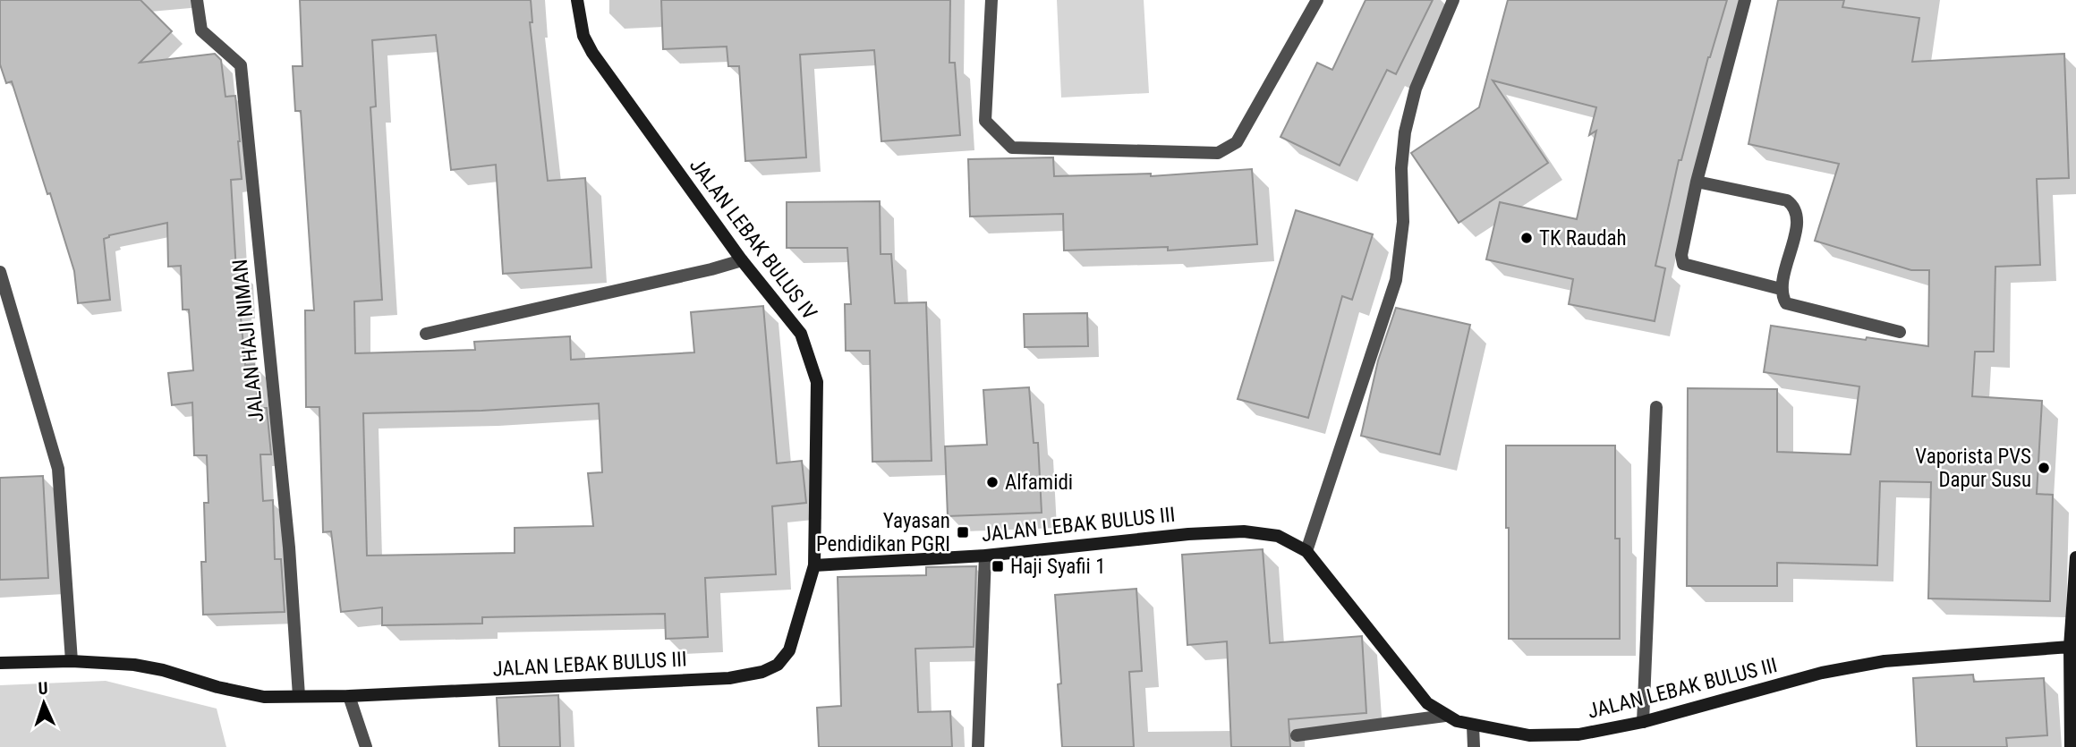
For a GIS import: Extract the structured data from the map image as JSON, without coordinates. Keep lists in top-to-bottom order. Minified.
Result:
{"streets":{"street":["JALAN LEBAK BULUS IV","JALAN HAJI NIMAN","JALAN LEBAK BULUS III"]},"crossings":[["JALAN LEBAK BULUS IV","JALAN LEBAK BULUS III"],["JALAN HAJI NIMAN","JALAN LEBAK BULUS III"]],"places":{"other":["TK Raudah","Vaporista PVS Dapur Susu","Alfamidi"],"transit":["Yayasan Pendidikan PGRI","Haji Syafii 1"]},"north":"top"}
